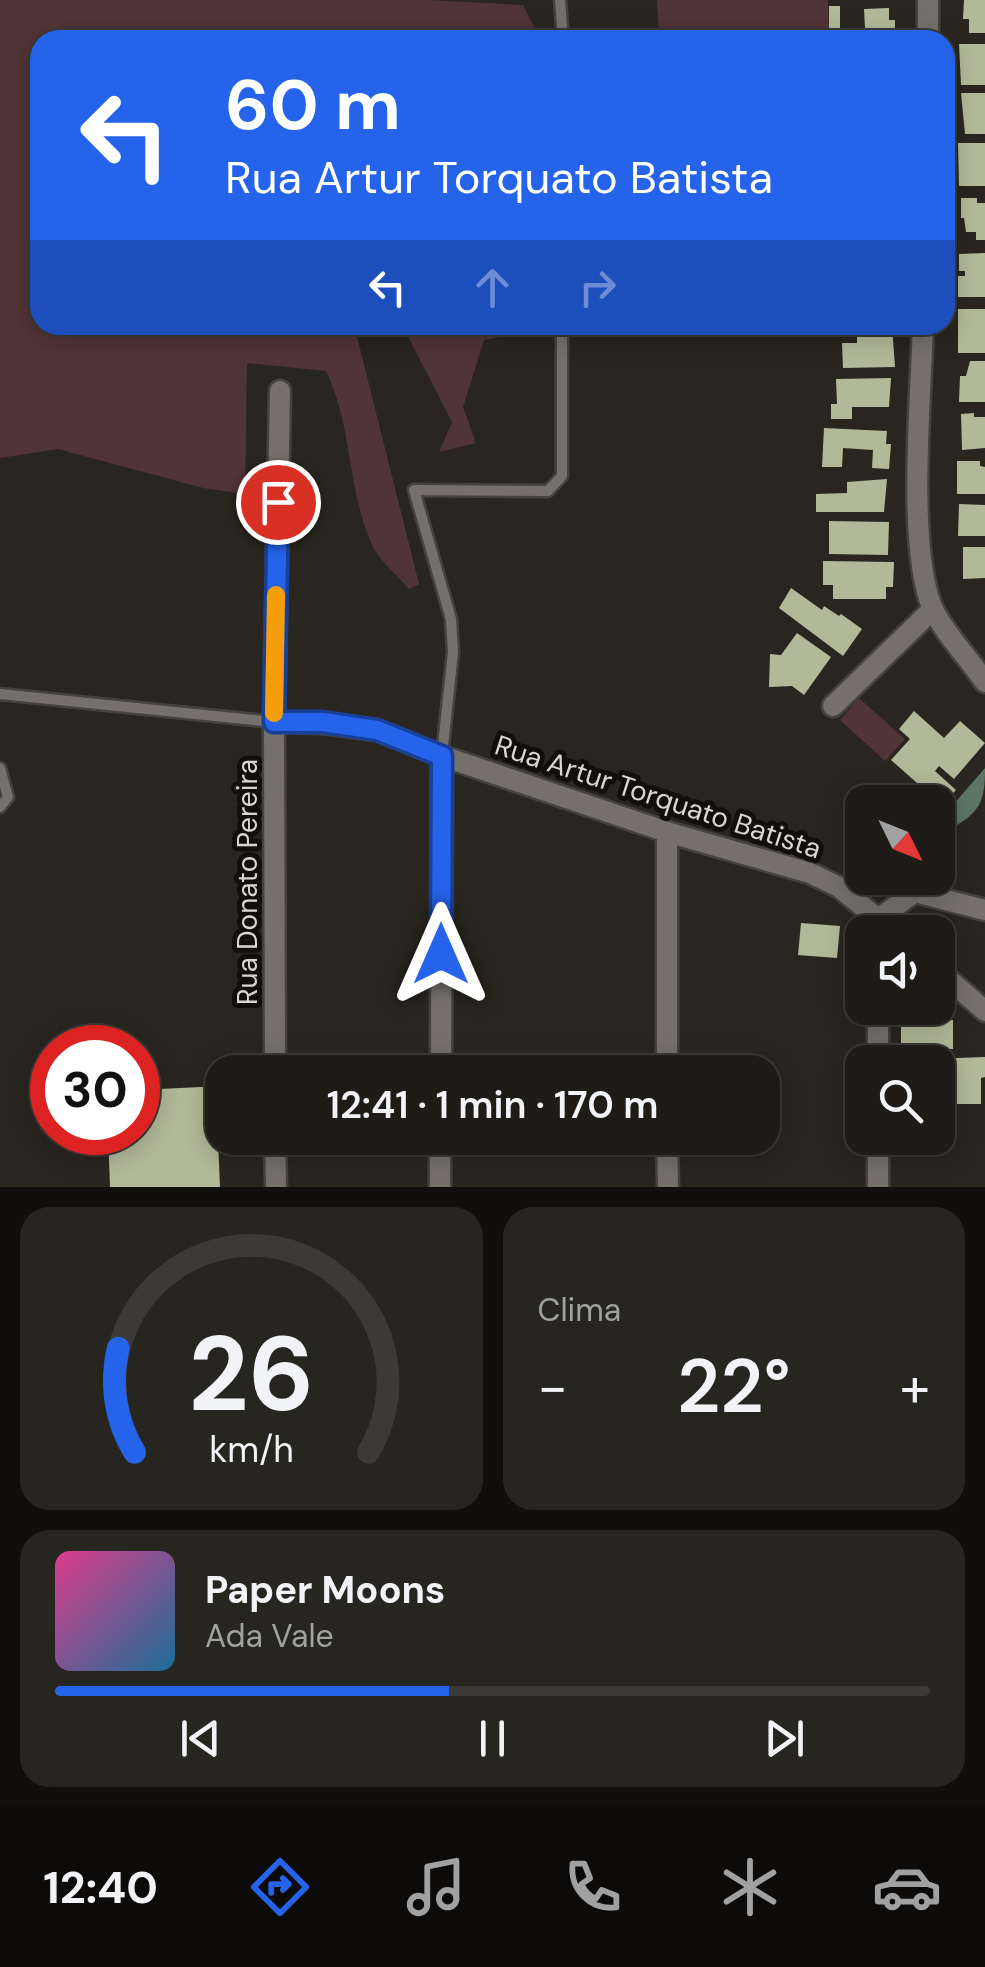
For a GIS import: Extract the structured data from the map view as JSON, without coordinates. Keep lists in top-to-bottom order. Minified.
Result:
{"streets":{"street":["Rua Artur Torquato Batista","Rua Donato Pereira"]},"crossings":[["Rua Artur Torquato Batista","Rua Donato Pereira"]],"north":"bottom right","page":{"turn":["60 m","Rua Artur Torquato Batista"],"limit":"30","trip":"12:41 · 1 min · 170 m","tile":"Clima","heat":["−","22°","+"],"song":["Paper Moons","Ada Vale"],"tabs":"12:40","gauge":["26","km/h"]}}
